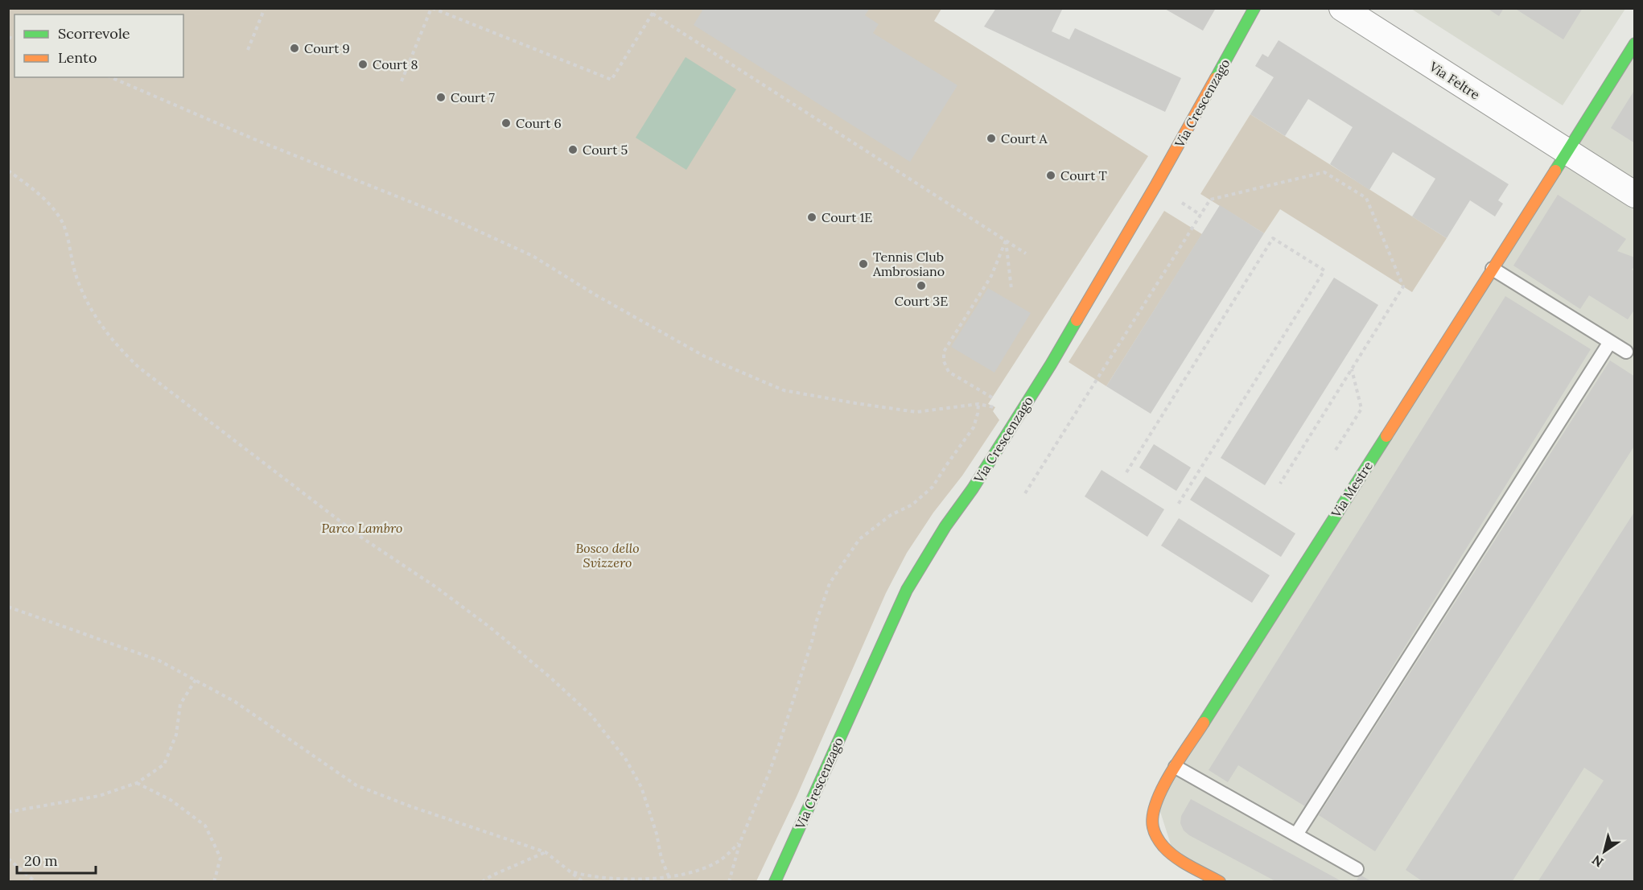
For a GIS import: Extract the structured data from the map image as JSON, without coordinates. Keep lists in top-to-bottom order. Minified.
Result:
{"streets":{"street":["Via Feltre","Via Crescenzago","Via Mestre"]},"crossings":[["Via Feltre","Via Mestre"]],"parks":["Parco Lambro","Bosco dello Svizzero"],"places":["Court 9","Court 8","Court 7","Court 6","Court A","Court 5","Court T","Court 1E","Tennis Club Ambrosiano","Court 3E"],"legend":["Scorrevole","Lento"],"scale_bar":"20 m","north":"bottom left"}
